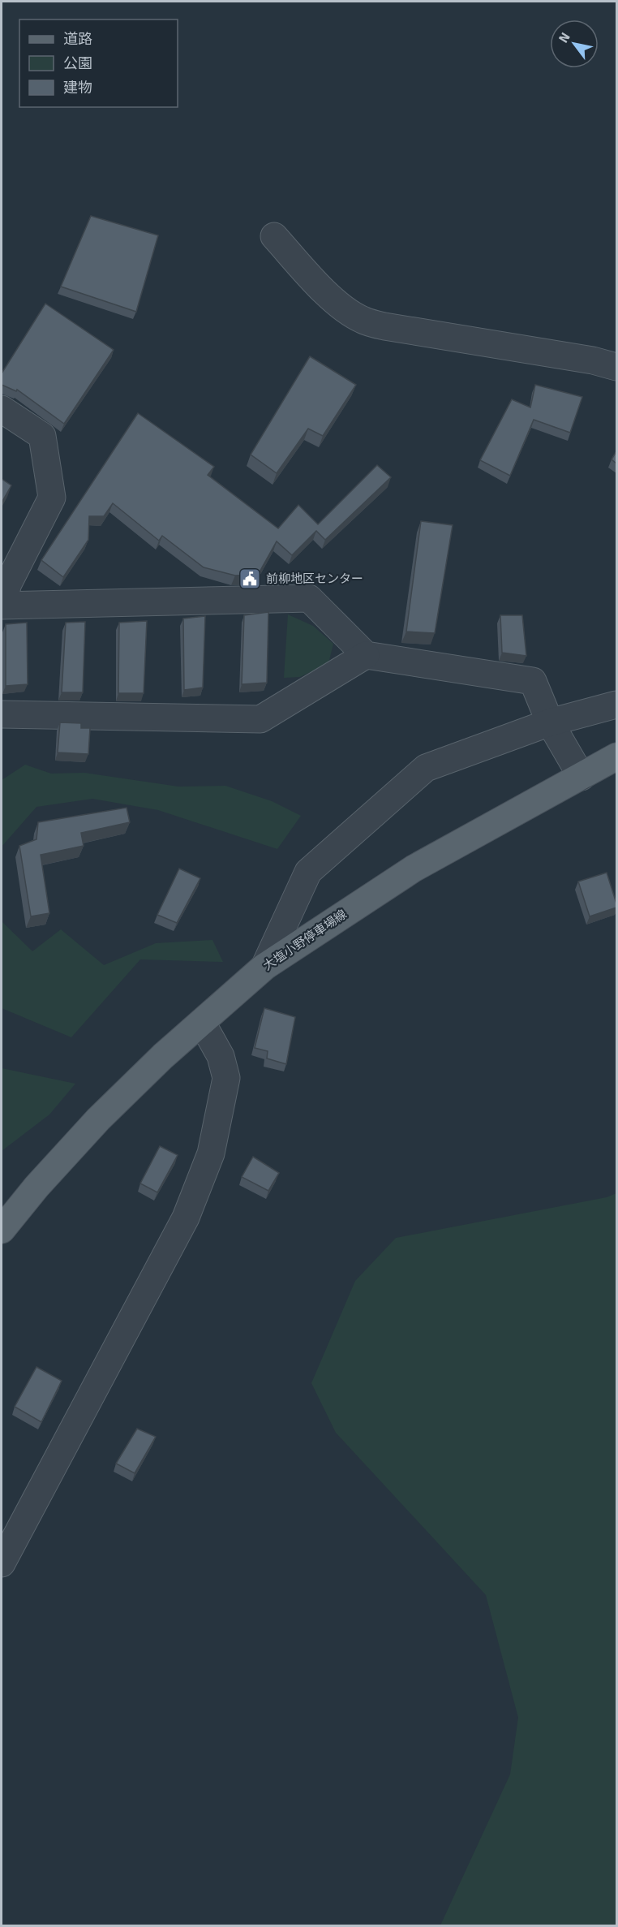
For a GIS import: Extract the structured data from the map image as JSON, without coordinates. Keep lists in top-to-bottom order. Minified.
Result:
{"streets":{"main road":["大塩小野停車場線"]},"places":{"public building":["前柳地区センター"]},"legend":["道路","公園","建物"],"north":"top left"}
